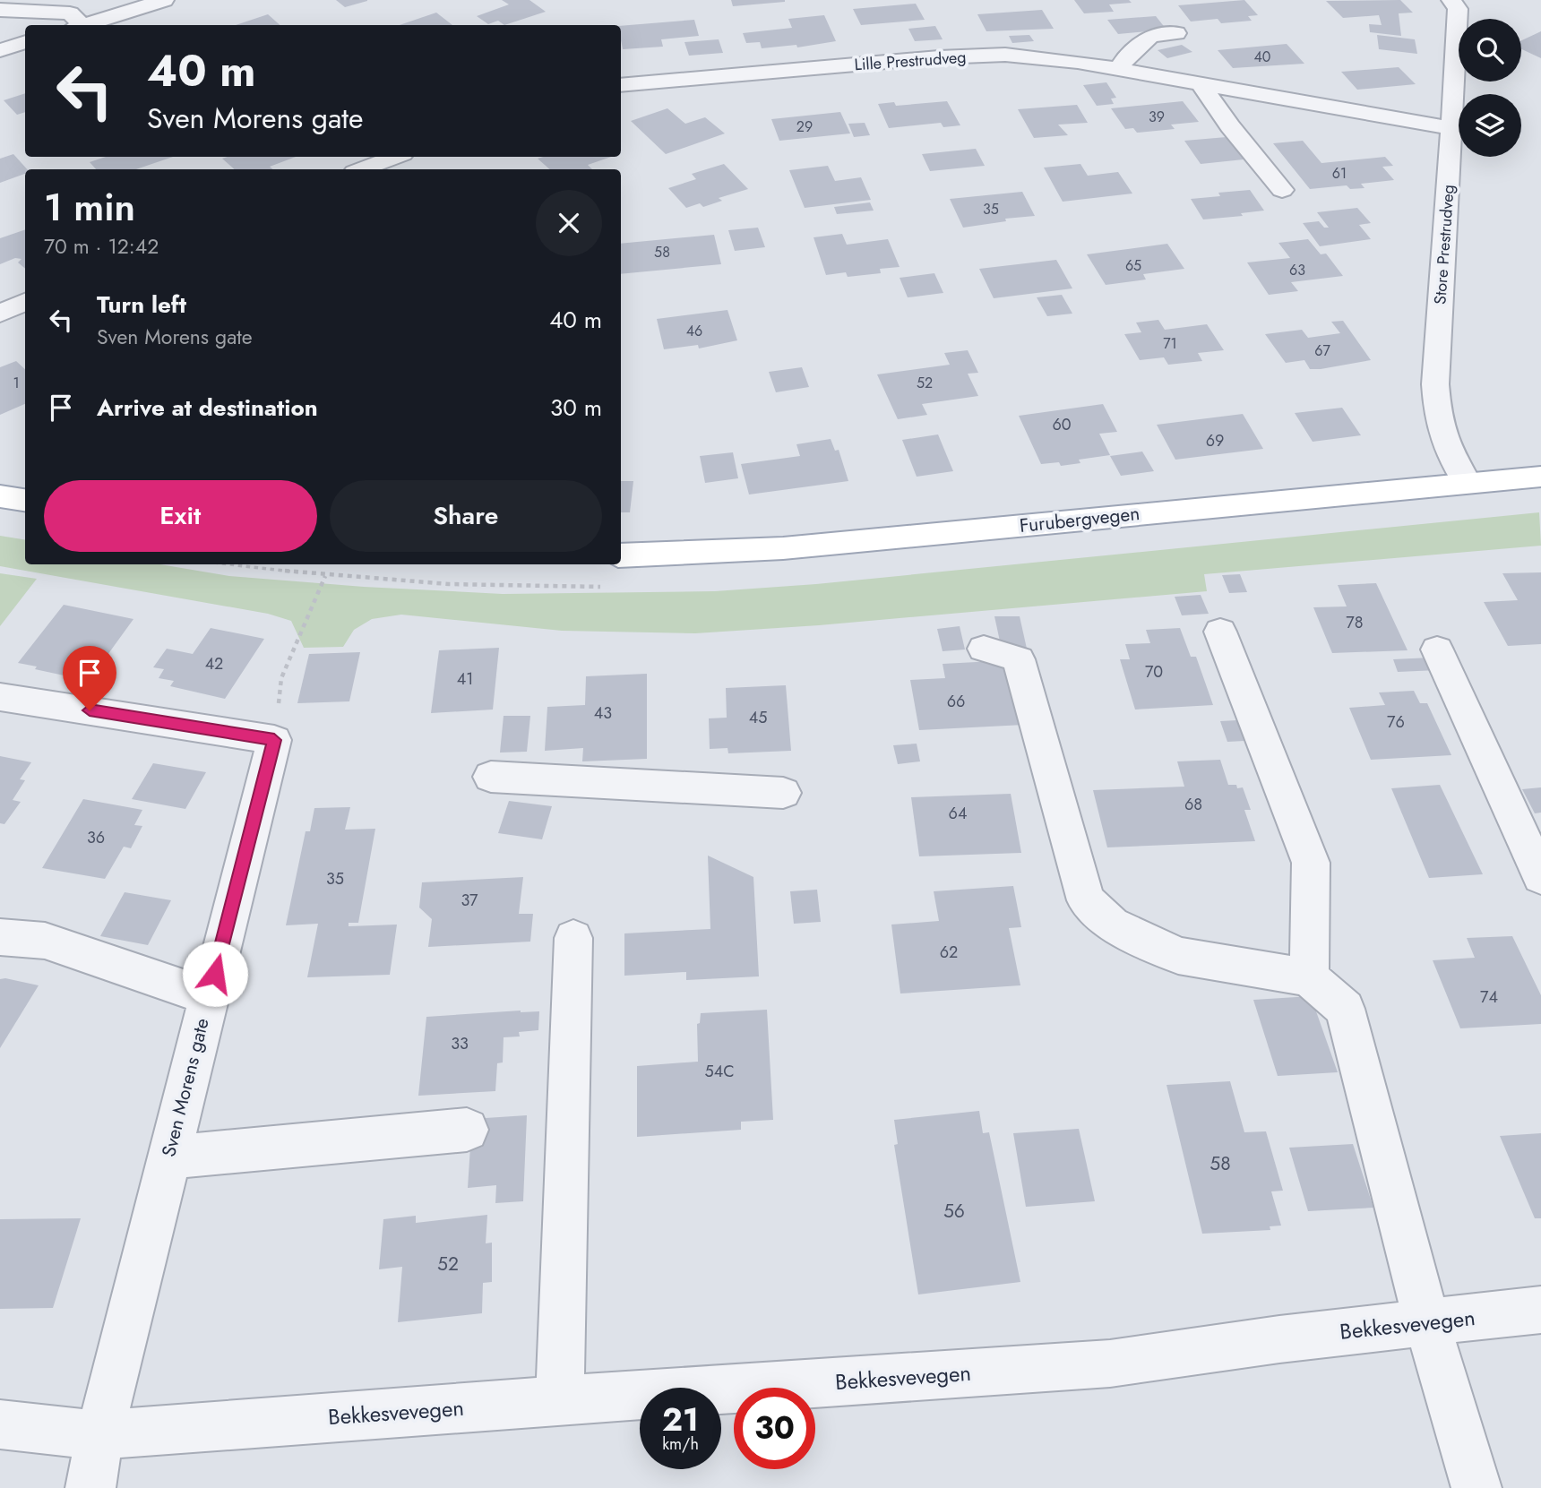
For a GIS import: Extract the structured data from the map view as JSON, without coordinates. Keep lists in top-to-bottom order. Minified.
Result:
{"streets":{"main road":["Furubergvegen"],"street":["Lille Prestrudveg","Store Prestrudveg","Sven Morens gate","Bekkesvevegen"]},"crossings":[["Lille Prestrudveg","Store Prestrudveg"],["Store Prestrudveg","Furubergvegen"],["Sven Morens gate","Bekkesvevegen"]],"house_numbers":["40","39","29","61","35","58","65","63","46","71","67","1","52","60","69","78","42","70","41","66","43","45","76","68","64","36","35","37","62","74","33","54C","58","56","52"],"page":{"turn":["40 m","Sven Morens gate"],"heading":["1 min","70 m · 12:42"],"list":[{"name":"Turn left","note":"Sven Morens gate","value":"40 m"},{"name":"Arrive at destination","value":"30 m"}],"buttons":["Exit","Share"],"speed":"21 km/h","limit":"30"}}
